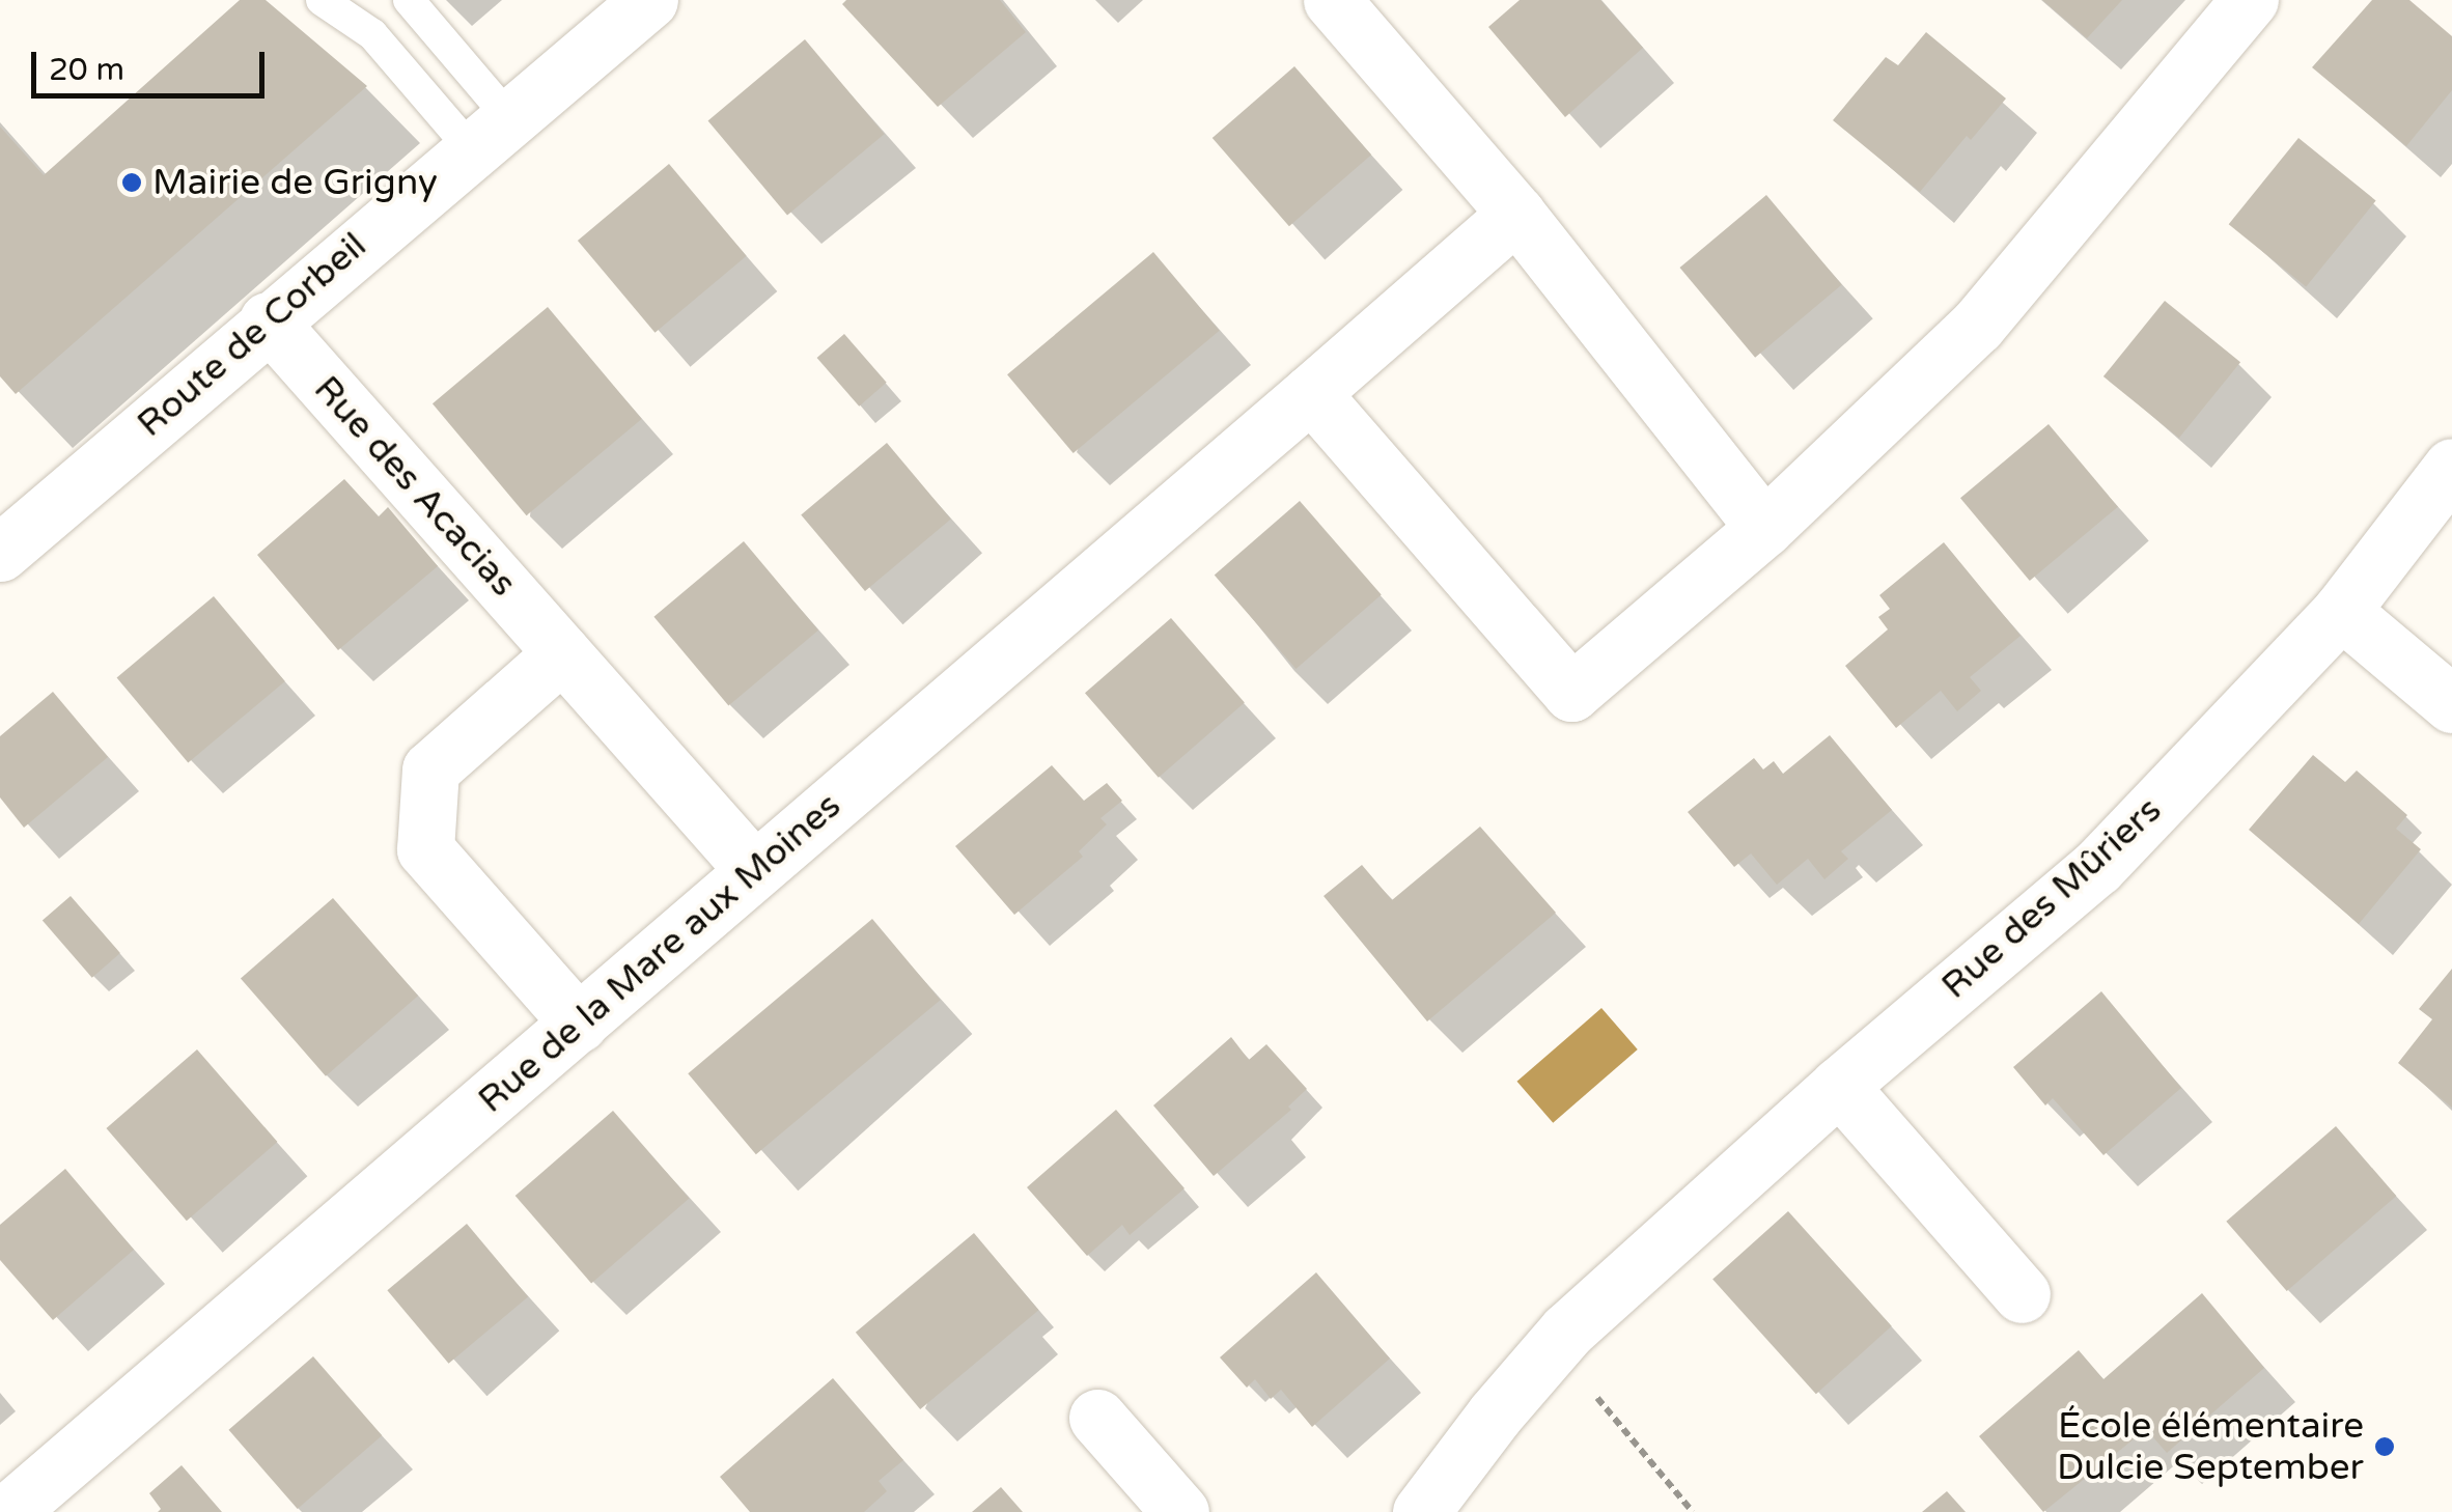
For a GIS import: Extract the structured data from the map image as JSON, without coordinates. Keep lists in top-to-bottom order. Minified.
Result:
{"streets":{"street":["Route de Corbeil","Rue des Acacias","Rue des Mûriers","Rue de la Mare aux Moines"]},"crossings":[["Route de Corbeil","Rue des Acacias"],["Rue des Acacias","Rue de la Mare aux Moines"]],"places":["Mairie de Grigny","École élémentaire Dulcie September"],"scale_bar":"20 m"}
